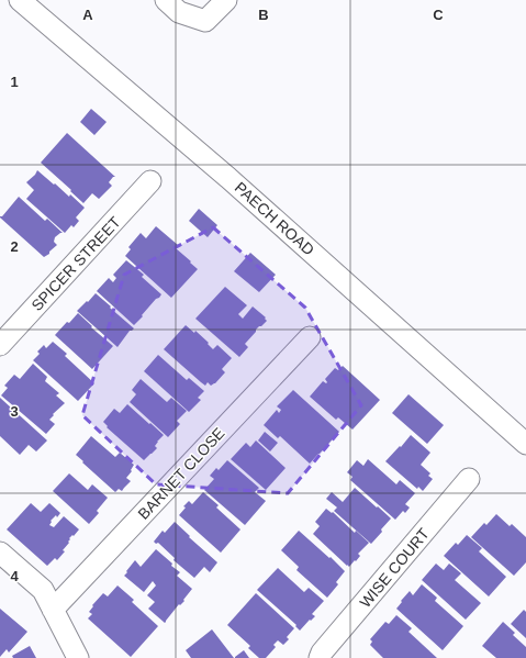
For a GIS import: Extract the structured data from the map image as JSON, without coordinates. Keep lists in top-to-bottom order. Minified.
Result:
{"streets":{"street":["PAECH ROAD","SPICER STREET","BARNET CLOSE","WISE COURT"]},"grid":{"columns":["A","B","C"],"rows":["1","2","3","4"]}}
